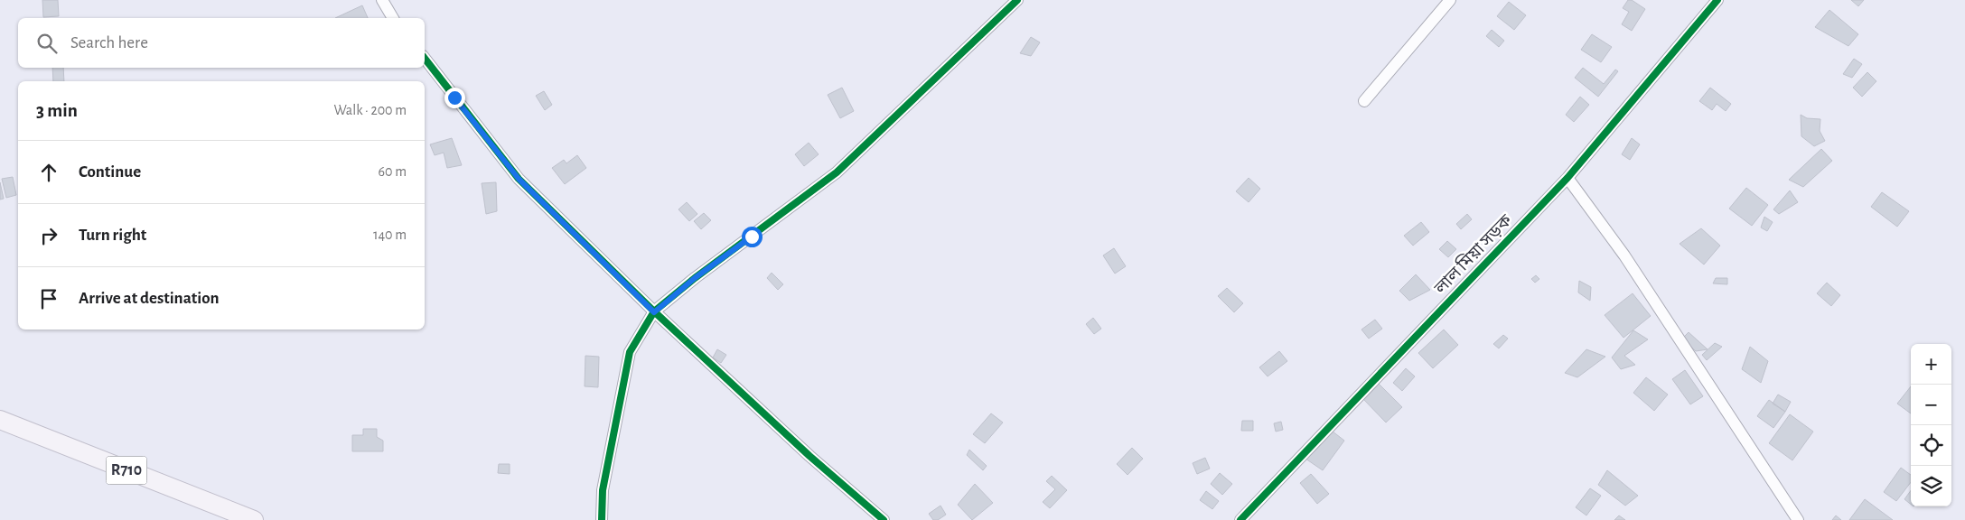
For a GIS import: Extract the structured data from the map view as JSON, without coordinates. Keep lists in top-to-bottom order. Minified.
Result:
{"streets":{"main road":["R710"],"street":["লাল মিয়া সড়ক"]},"page":{"search":"Search here","heading":["3 min","Walk · 200 m"],"list":[["Continue","60 m"],["Turn right","140 m"],"Arrive at destination"],"map_buttons":["+","−"]}}
